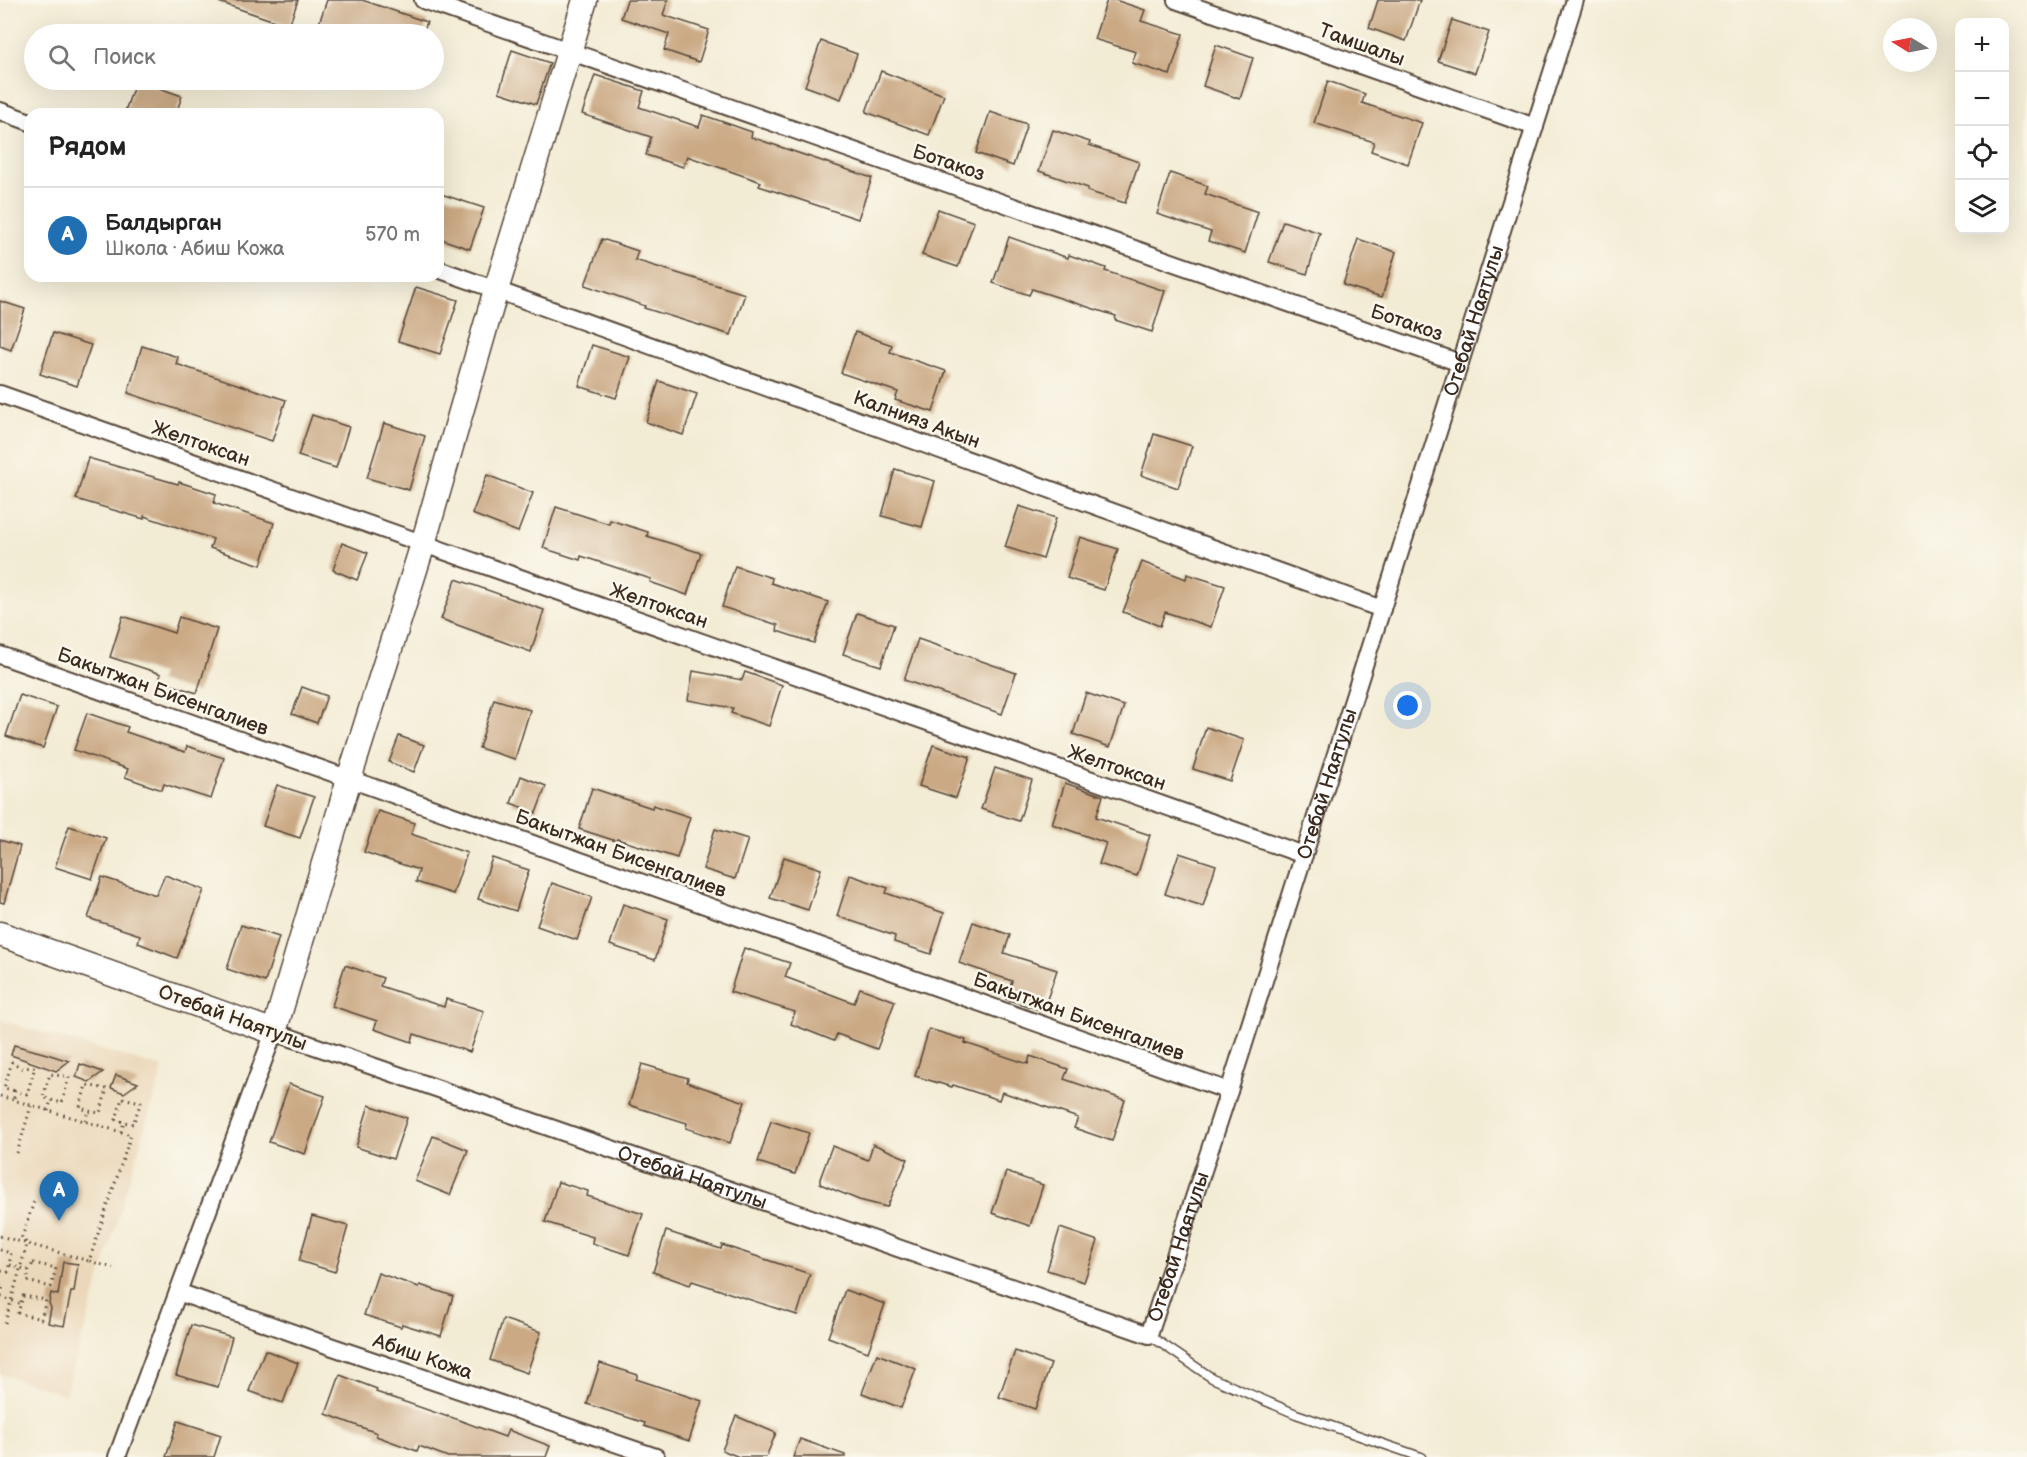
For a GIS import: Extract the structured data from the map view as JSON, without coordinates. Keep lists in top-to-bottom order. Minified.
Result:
{"streets":{"street":["Тамшалы","Ботакоз","Отебай Наятулы","Калнияз Акын","Желтоксан","Бакытжан Бисенгалиев","Абиш Кожа"]},"crossings":[["Тамшалы","Отебай Наятулы"],["Ботакоз","Отебай Наятулы"],["Отебай Наятулы","Калнияз Акын"],["Отебай Наятулы","Желтоксан"],["Отебай Наятулы","Бакытжан Бисенгалиев"]],"north":"left","page":{"map_buttons":["+","−"],"search":"Поиск","heading":"Рядом","list":[{"mark":"A","name":"Балдырган","note":"Школа · Абиш Кожа","value":"570 m"}],"pins":"A"}}
